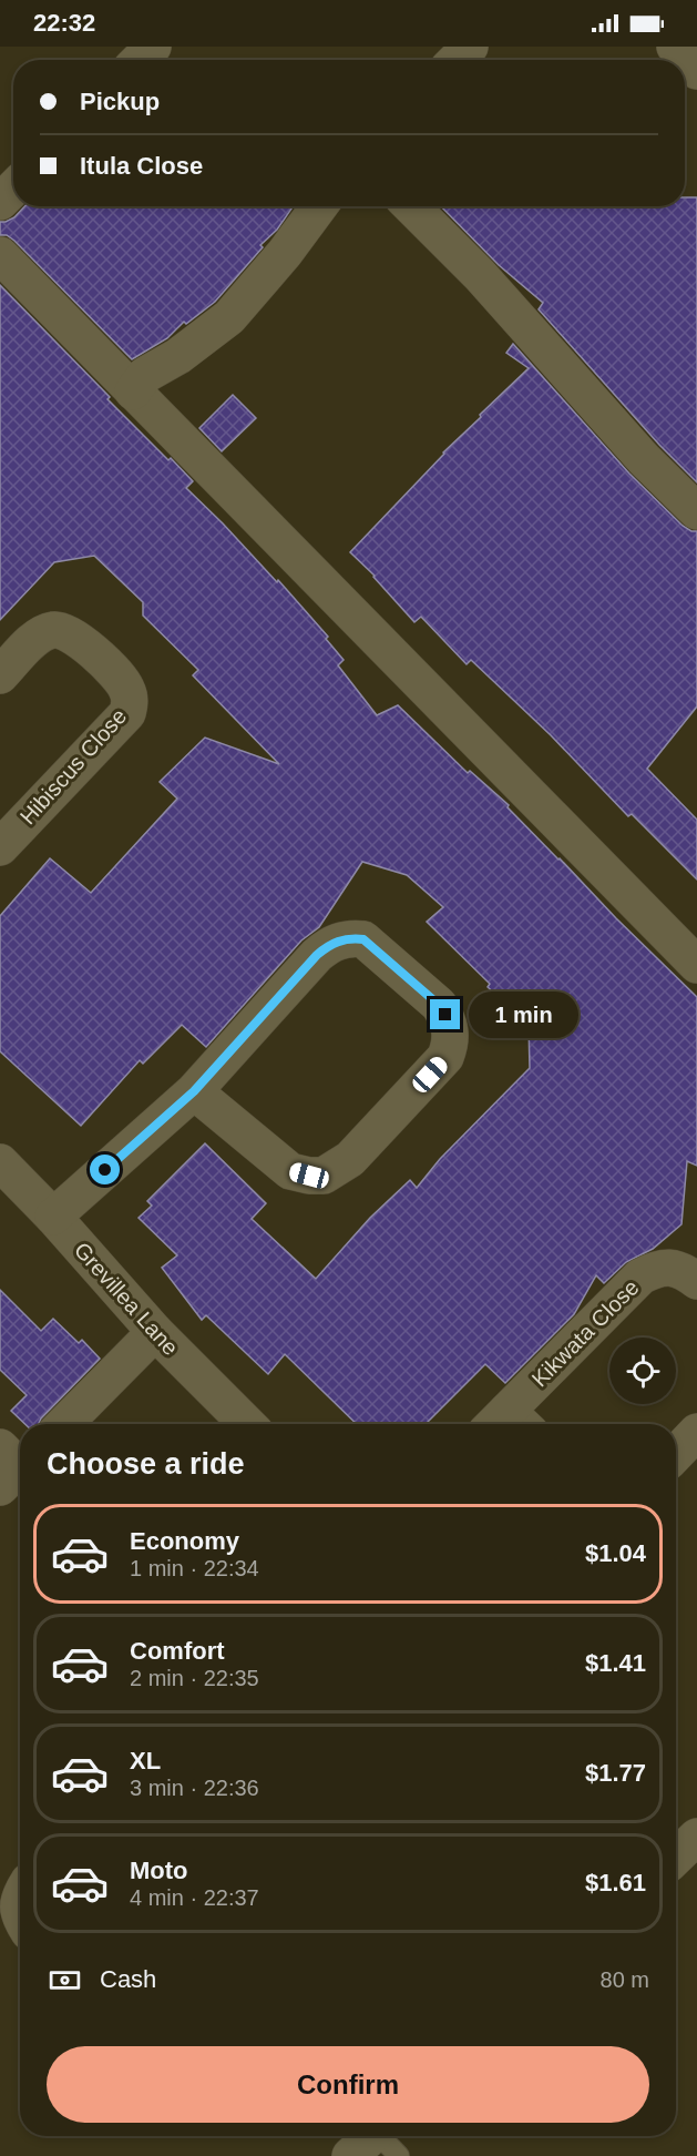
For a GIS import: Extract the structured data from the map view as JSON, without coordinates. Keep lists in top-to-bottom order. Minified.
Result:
{"streets":{"street":["Hibiscus Close","Grevillea Lane","Kikwata Close"]},"page":{"status":"22:32","banner":["Pickup","Itula Close"],"bubble":"1 min","heading":"Choose a ride","list":[{"name":"Economy","note":"1 min · 22:34","value":"$1.04"},{"name":"Comfort","note":"2 min · 22:35","value":"$1.41"},{"name":"XL","note":"3 min · 22:36","value":"$1.77"},{"name":"Moto","note":"4 min · 22:37","value":"$1.61"}],"pay":["Cash","80 m"],"buttons":"Confirm"}}
